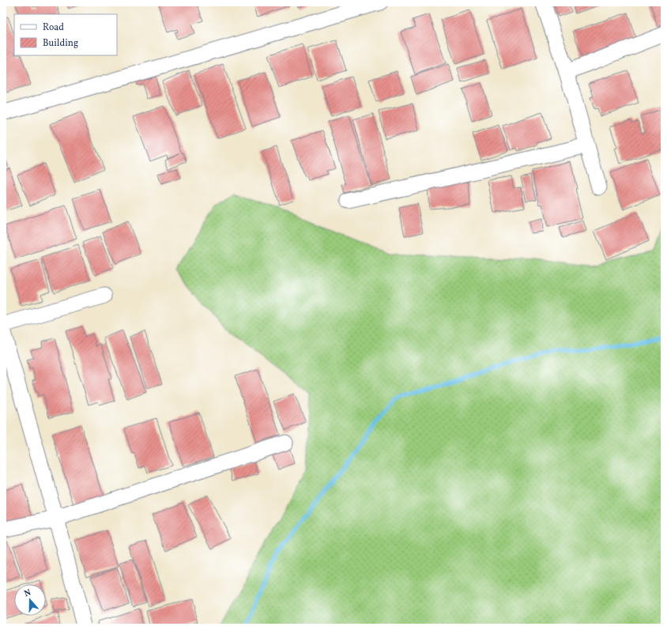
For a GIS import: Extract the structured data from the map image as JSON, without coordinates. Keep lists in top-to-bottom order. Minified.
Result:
{"legend":["Road","Building"],"north":"top"}
